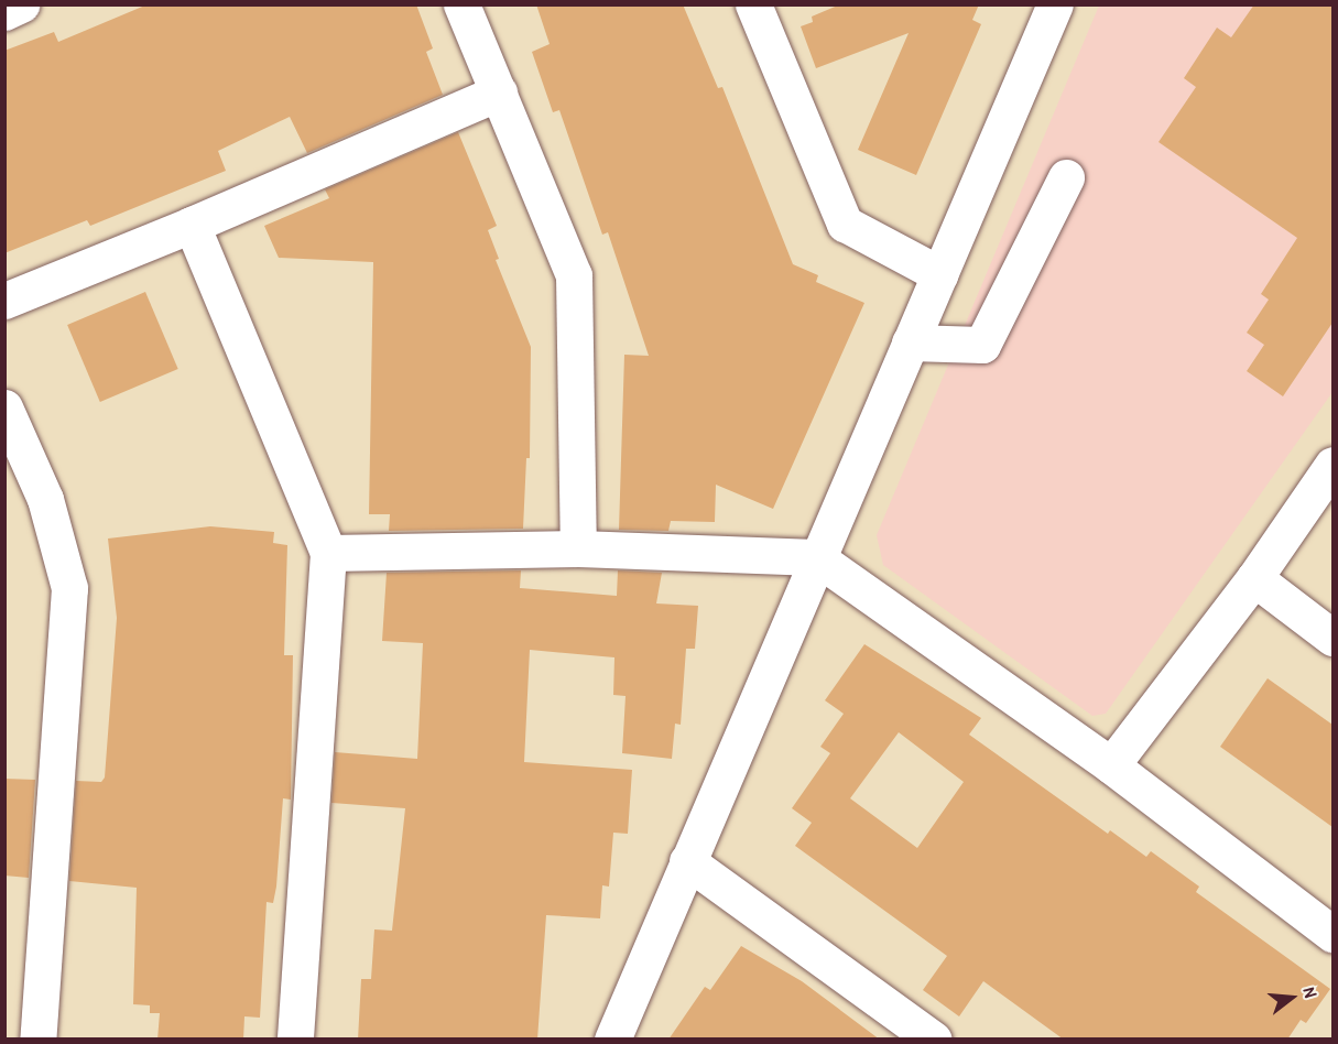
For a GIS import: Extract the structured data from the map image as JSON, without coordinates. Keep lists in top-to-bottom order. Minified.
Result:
{"north":"right"}
